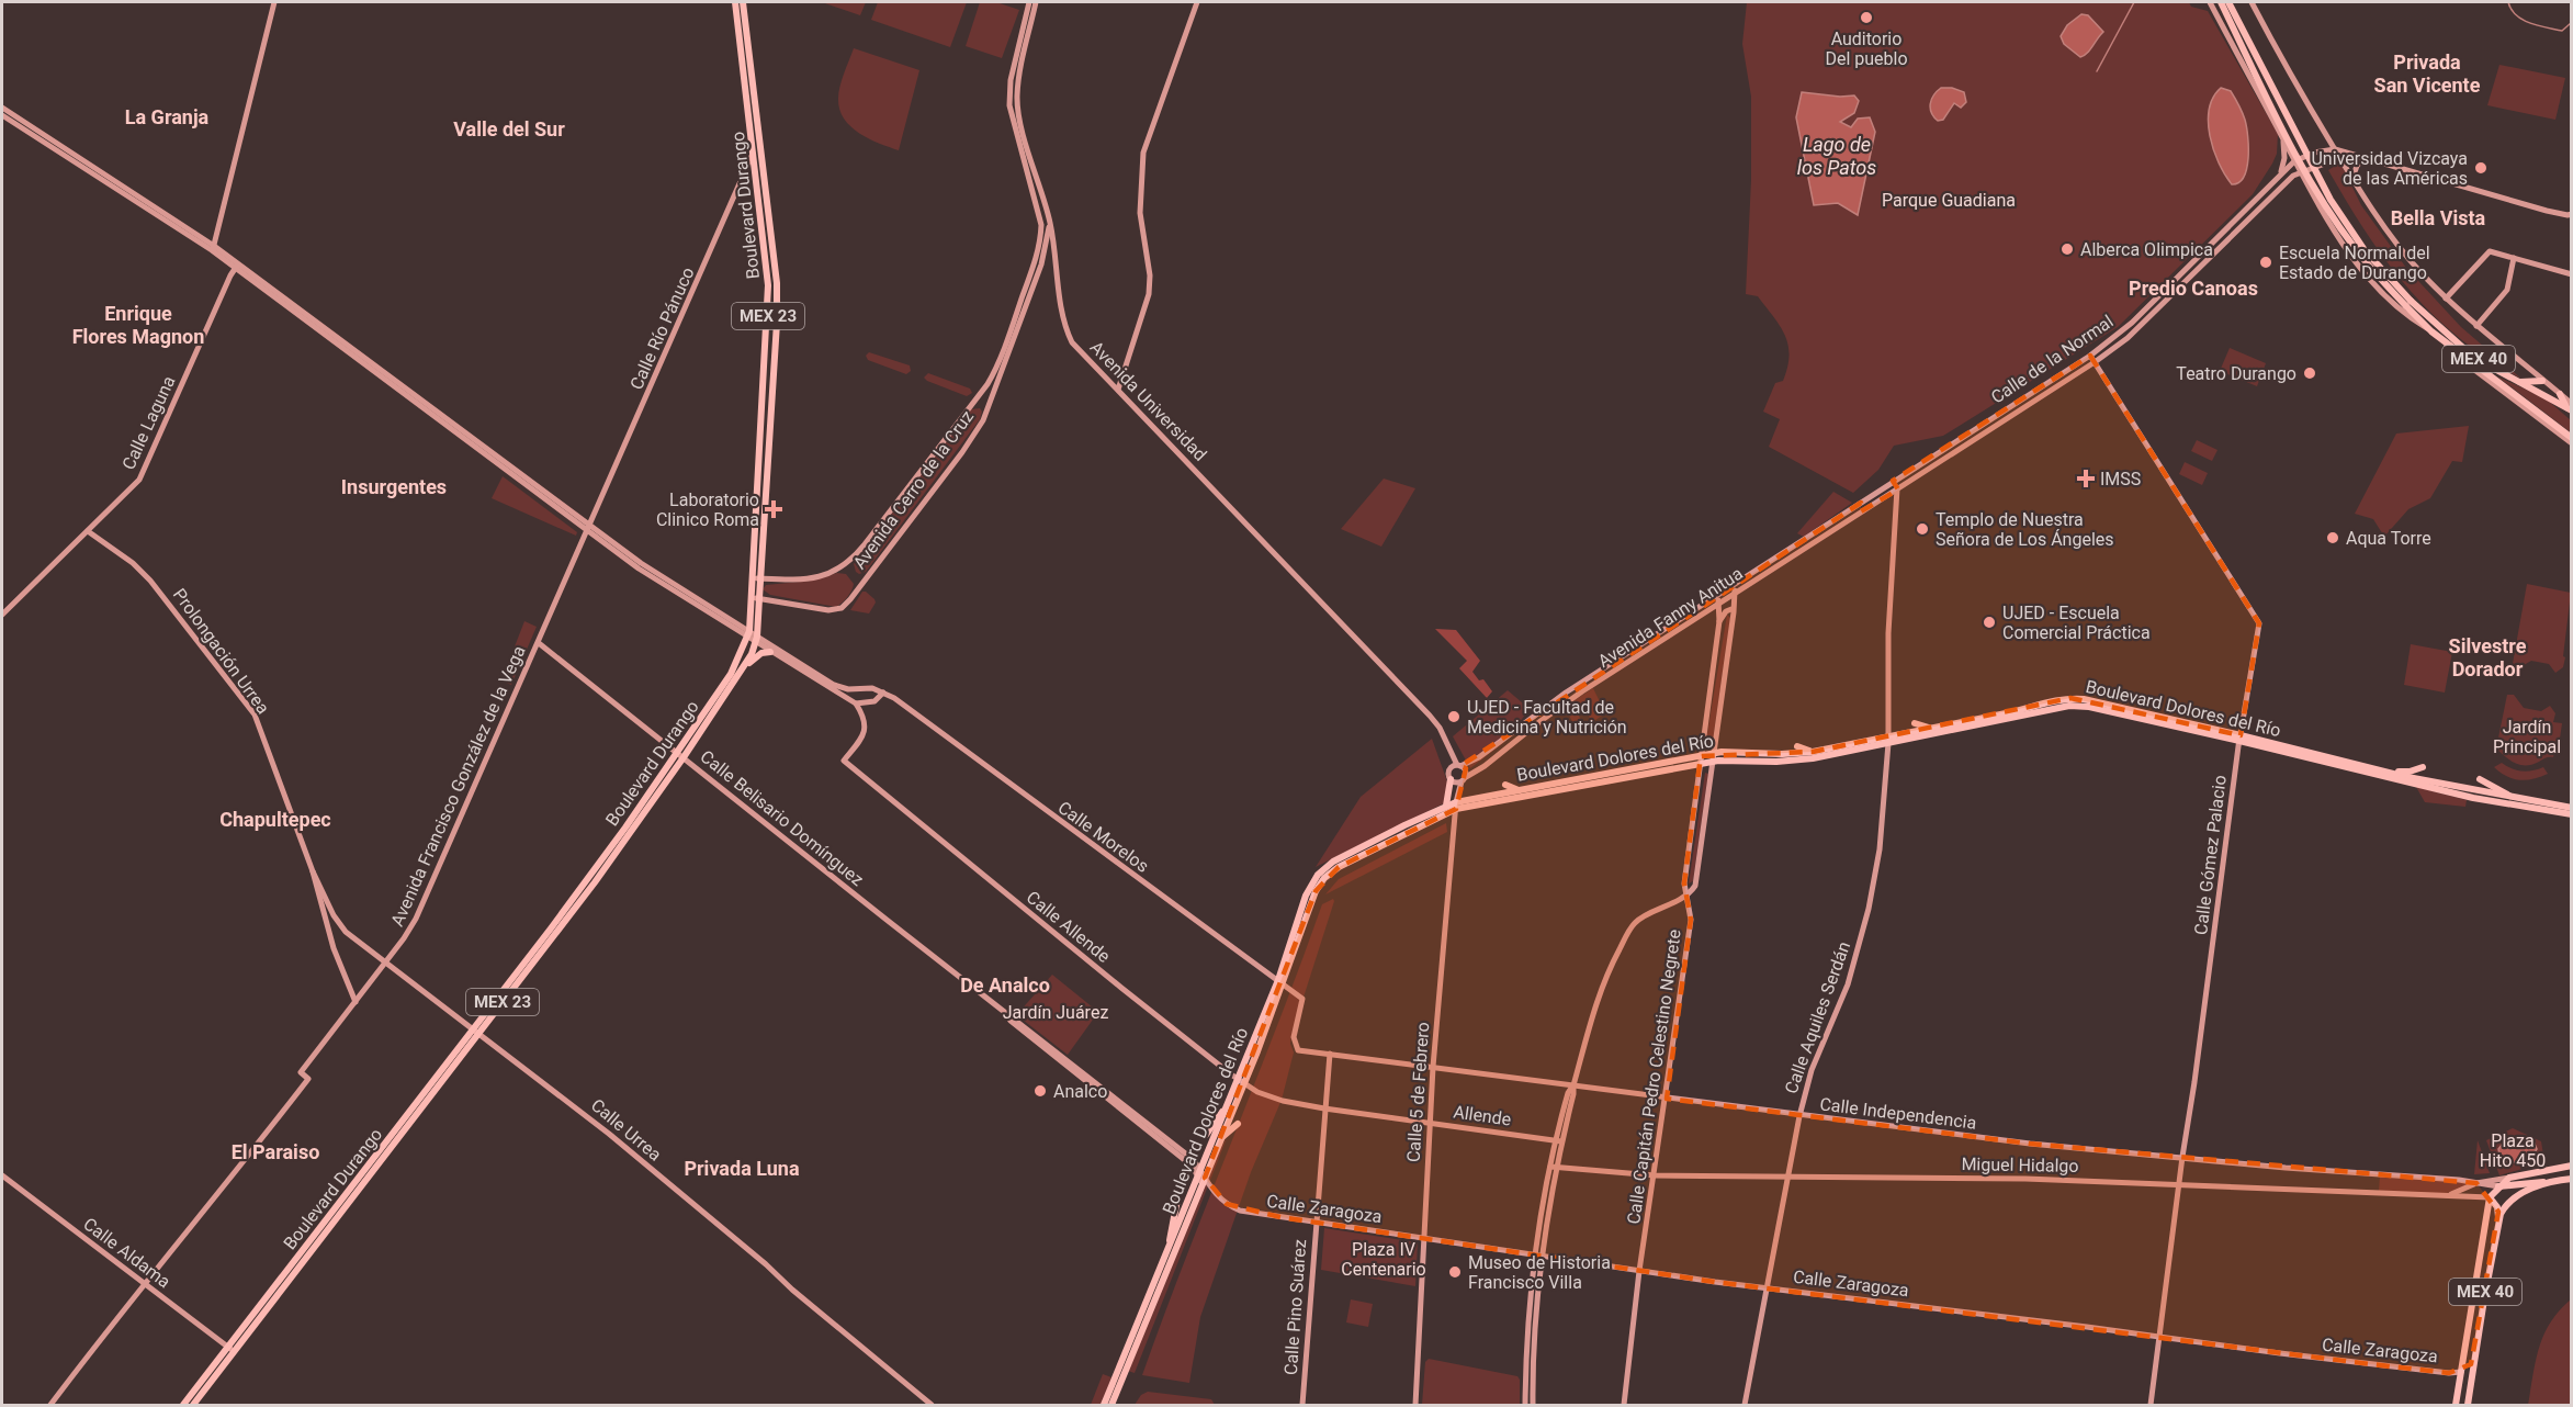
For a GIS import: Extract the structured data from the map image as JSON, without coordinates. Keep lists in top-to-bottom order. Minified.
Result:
{"streets":{"main road":["Boulevard Durango","MEX 23","MEX 40","Boulevard Dolores del Río"],"street":["Calle Río Pánuco","Calle de la Normal","Avenida Universidad","Calle Laguna","Avenida Cerro de la Cruz","Avenida Fanny Anitua","Prolongación Urrea","Avenida Francisco González de la Vega","Calle Belisario Domínguez","Calle Morelos","Calle Gómez Palacio","Calle Allende","Calle Aquiles Serdán","Calle Capitán Pedro Celestino Negrete","Calle 5 de Febrero","Calle Independencia","Allende","Calle Urrea","Miguel Hidalgo","Calle Zaragoza","Calle Aldama","Calle Pino Suárez"]},"crossings":[["Boulevard Durango","Calle Río Pánuco"],["Boulevard Durango","Avenida Cerro de la Cruz"],["Boulevard Durango","Calle Belisario Domínguez"],["Boulevard Durango","Calle Urrea"],["Boulevard Durango","Calle Aldama"],["Calle Río Pánuco","Avenida Francisco González de la Vega"],["Calle de la Normal","Avenida Fanny Anitua"],["Calle de la Normal","Calle Gómez Palacio"],["Calle de la Normal","Calle Aquiles Serdán"],["MEX 40","Miguel Hidalgo"],["MEX 40","Calle Zaragoza"],["Avenida Universidad","Avenida Cerro de la Cruz"],["Avenida Universidad","Avenida Fanny Anitua"],["Avenida Universidad","Calle 5 de Febrero"],["Calle Laguna","Prolongación Urrea"],["Avenida Fanny Anitua","Calle Aquiles Serdán"],["Avenida Fanny Anitua","Calle Capitán Pedro Celestino Negrete"],["Avenida Fanny Anitua","Calle 5 de Febrero"],["Prolongación Urrea","Avenida Francisco González de la Vega"],["Prolongación Urrea","Calle Urrea"],["Boulevard Dolores del Río","Calle Belisario Domínguez"],["Boulevard Dolores del Río","Calle Morelos"],["Boulevard Dolores del Río","Calle Gómez Palacio"],["Boulevard Dolores del Río","Calle Allende"],["Boulevard Dolores del Río","Calle Aquiles Serdán"],["Boulevard Dolores del Río","Calle Capitán Pedro Celestino Negrete"],["Boulevard Dolores del Río","Calle 5 de Febrero"],["Boulevard Dolores del Río","Calle Zaragoza"],["Avenida Francisco González de la Vega","Calle Belisario Domínguez"],["Avenida Francisco González de la Vega","Calle Urrea"],["Avenida Francisco González de la Vega","Calle Aldama"],["Calle Belisario Domínguez","Calle Zaragoza"],["Calle Morelos","Calle Independencia"],["Calle Gómez Palacio","Calle Independencia"],["Calle Gómez Palacio","Miguel Hidalgo"],["Calle Gómez Palacio","Calle Zaragoza"],["Calle Allende","Allende"],["Calle Aquiles Serdán","Calle Independencia"],["Calle Aquiles Serdán","Miguel Hidalgo"],["Calle Aquiles Serdán","Calle Zaragoza"],["Calle Capitán Pedro Celestino Negrete","Calle Independencia"],["Calle Capitán Pedro Celestino Negrete","Miguel Hidalgo"],["Calle Capitán Pedro Celestino Negrete","Calle Zaragoza"],["Calle 5 de Febrero","Calle Independencia"],["Calle 5 de Febrero","Allende"],["Calle 5 de Febrero","Calle Zaragoza"],["Calle Independencia","Calle Pino Suárez"],["Allende","Calle Pino Suárez"],["Calle Zaragoza","Calle Pino Suárez"]],"districts":["Privada San Vicente","La Granja","Valle del Sur","Bella Vista","Predio Canoas","Enrique Flores Magnon","Insurgentes","Silvestre Dorador","Chapultepec","De Analco","El Paraiso","Privada Luna"],"water":["Lago de los Patos"],"parks":["Parque Guadiana","Jardín Principal","Jardín Juárez","Plaza Hito 450","Plaza IV Centenario"],"places":{"other":["Auditorio Del pueblo","Universidad Vizcaya de las Américas","Alberca Olimpica","Escuela Normal del Estado de Durango","Teatro Durango","Templo de Nuestra Señora de Los Ángeles","Aqua Torre","UJED - Escuela Comercial Práctica","UJED - Facultad de Medicina y Nutrición","Analco","Museo de Historia Francisco Villa"],"health":["IMSS","Laboratorio Clinico Roma"]}}
